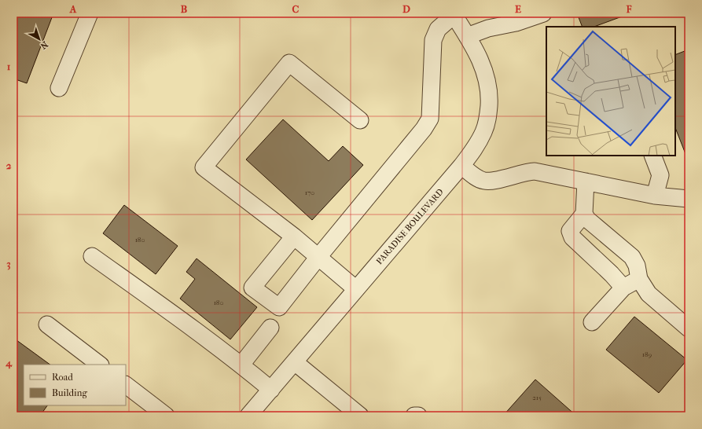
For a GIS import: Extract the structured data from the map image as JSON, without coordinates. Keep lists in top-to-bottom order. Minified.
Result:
{"streets":{"street":["PARADISE BOULEVARD"]},"house_numbers":["170","180","180","189","215"],"legend":["Road","Building"],"north":"bottom right","grid":{"columns":["A","B","C","D","E","F"],"rows":["1","2","3","4"]}}
